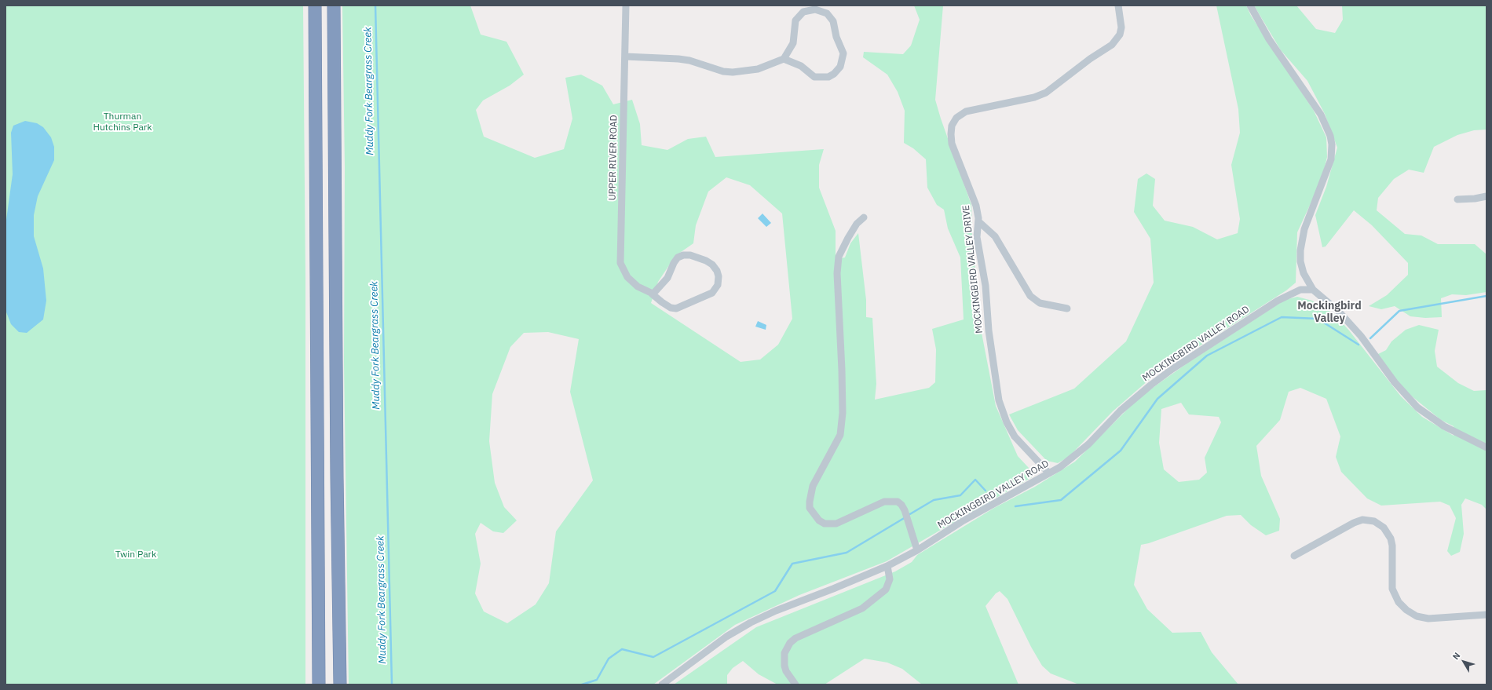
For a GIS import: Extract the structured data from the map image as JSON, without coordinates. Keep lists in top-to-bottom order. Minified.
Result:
{"streets":{"street":["UPPER RIVER ROAD","MOCKINGBIRD VALLEY DRIVE","MOCKINGBIRD VALLEY ROAD"]},"crossings":[["MOCKINGBIRD VALLEY DRIVE","MOCKINGBIRD VALLEY ROAD"]],"districts":["Mockingbird Valley"],"water":["Muddy Fork Beargrass Creek"],"parks":["Thurman Hutchins Park","Twin Park"],"north":"top left"}
